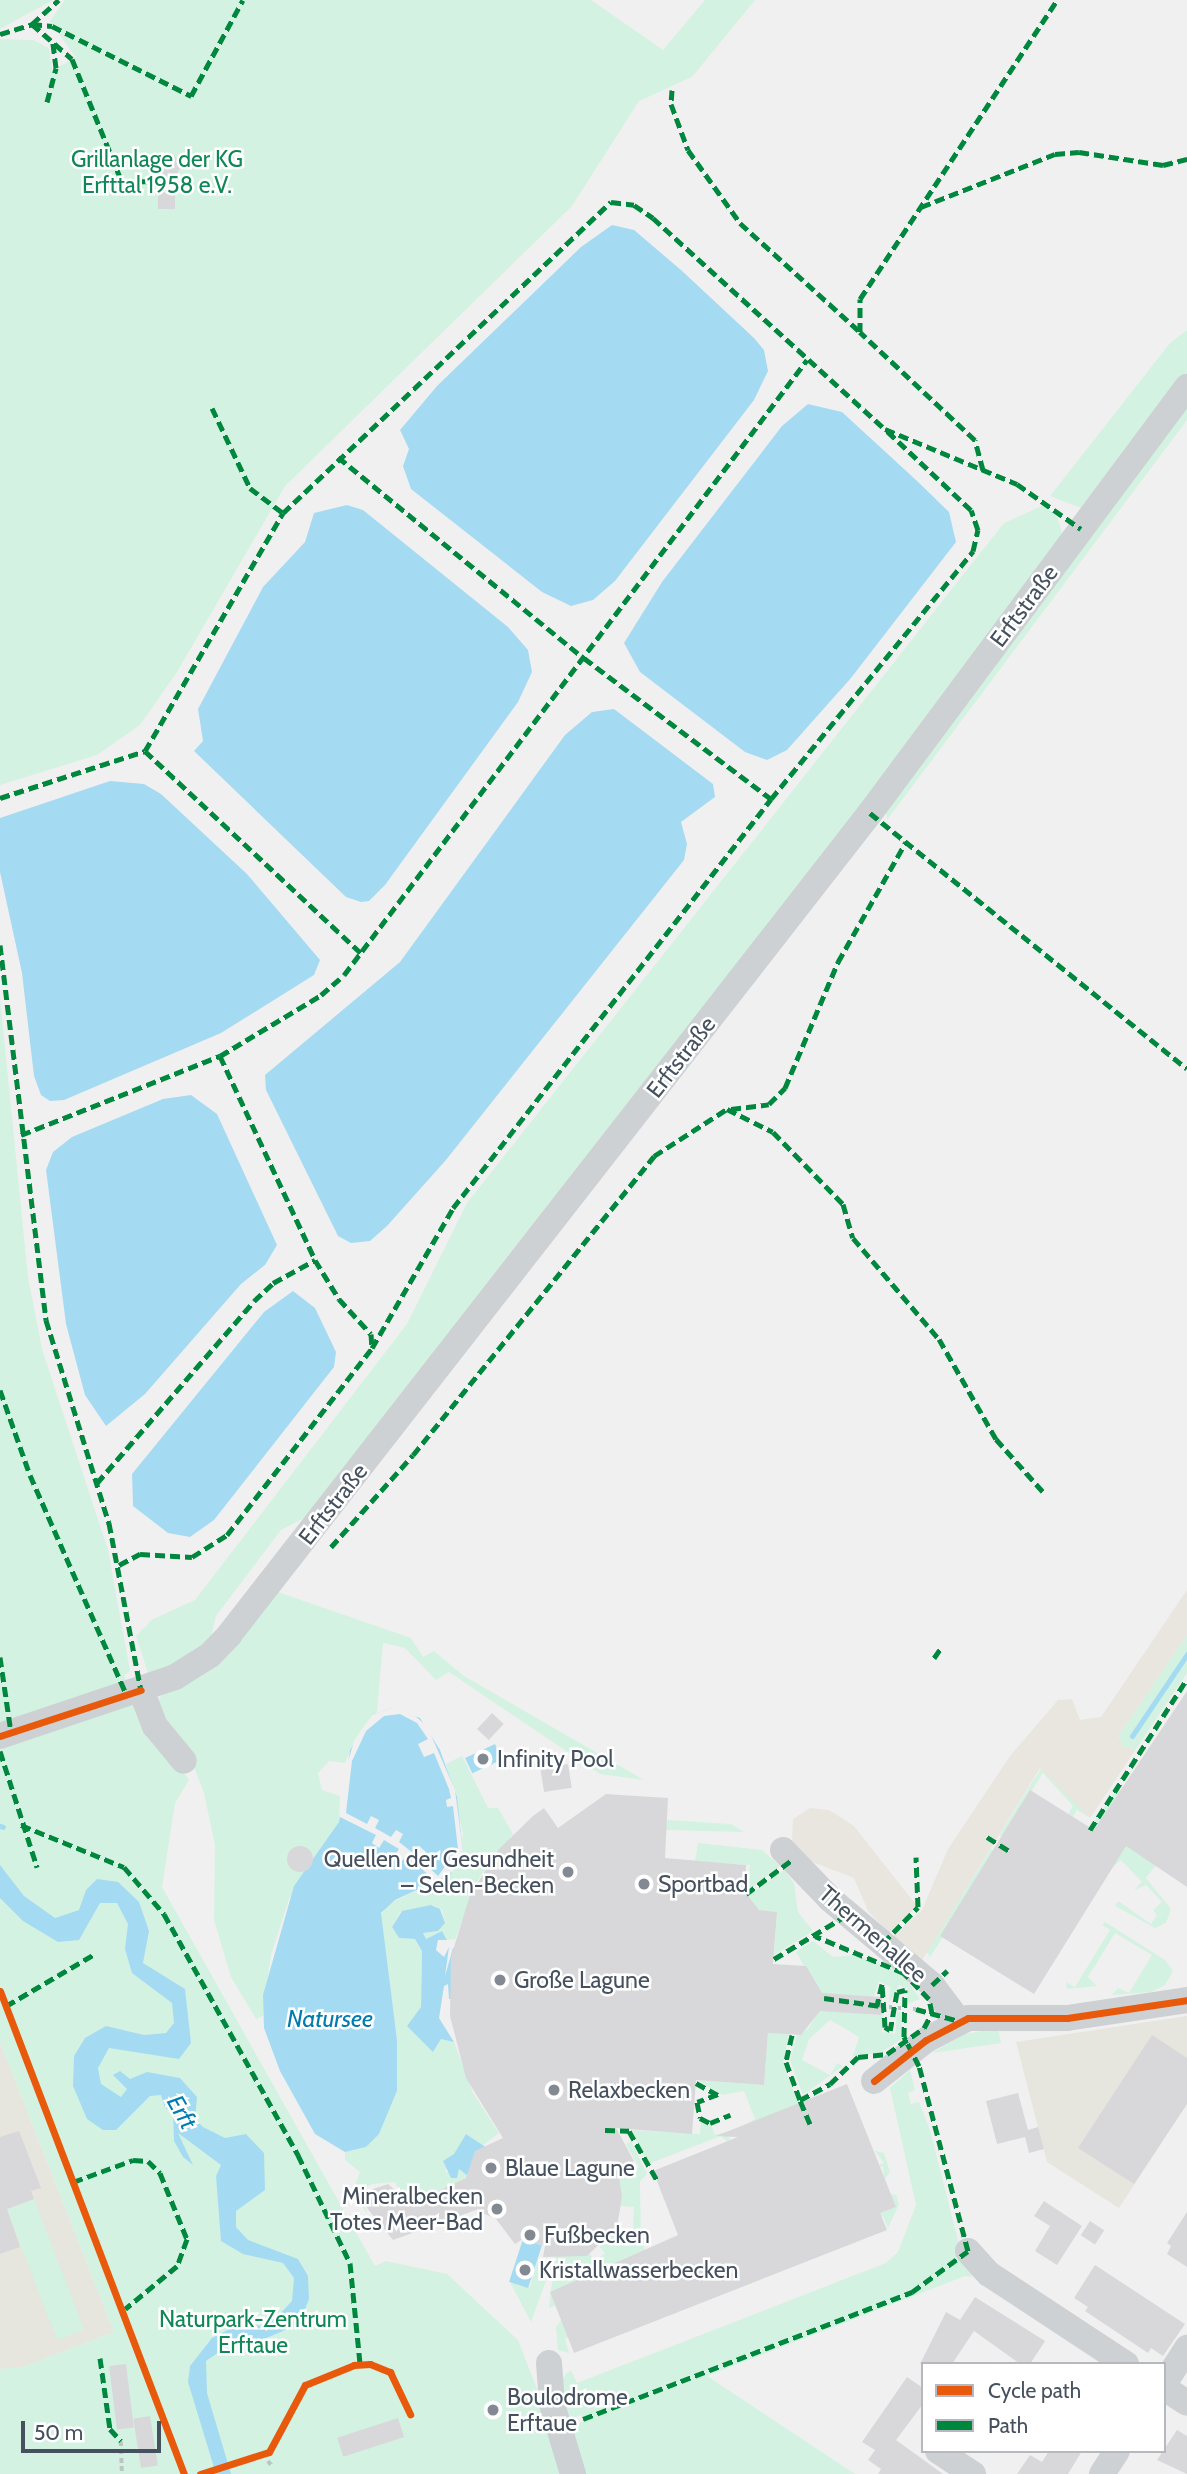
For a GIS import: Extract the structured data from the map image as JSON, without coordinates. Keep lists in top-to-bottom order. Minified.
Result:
{"streets":{"street":["Erftstraße","Thermenallee"]},"water":["Natursee","Erft"],"parks":["Grillanlage der KG Erfttal 1958 e.V.","Naturpark-Zentrum Erftaue"],"places":["Infinity Pool","Quellen der Gesundheit – Selen-Becken","Sportbad","Große Lagune","Relaxbecken","Blaue Lagune","Mineralbecken Totes Meer-Bad","Fußbecken","Kristallwasserbecken","Boulodrome Erftaue"],"legend":["Cycle path","Path"],"scale_bar":"50 m"}
